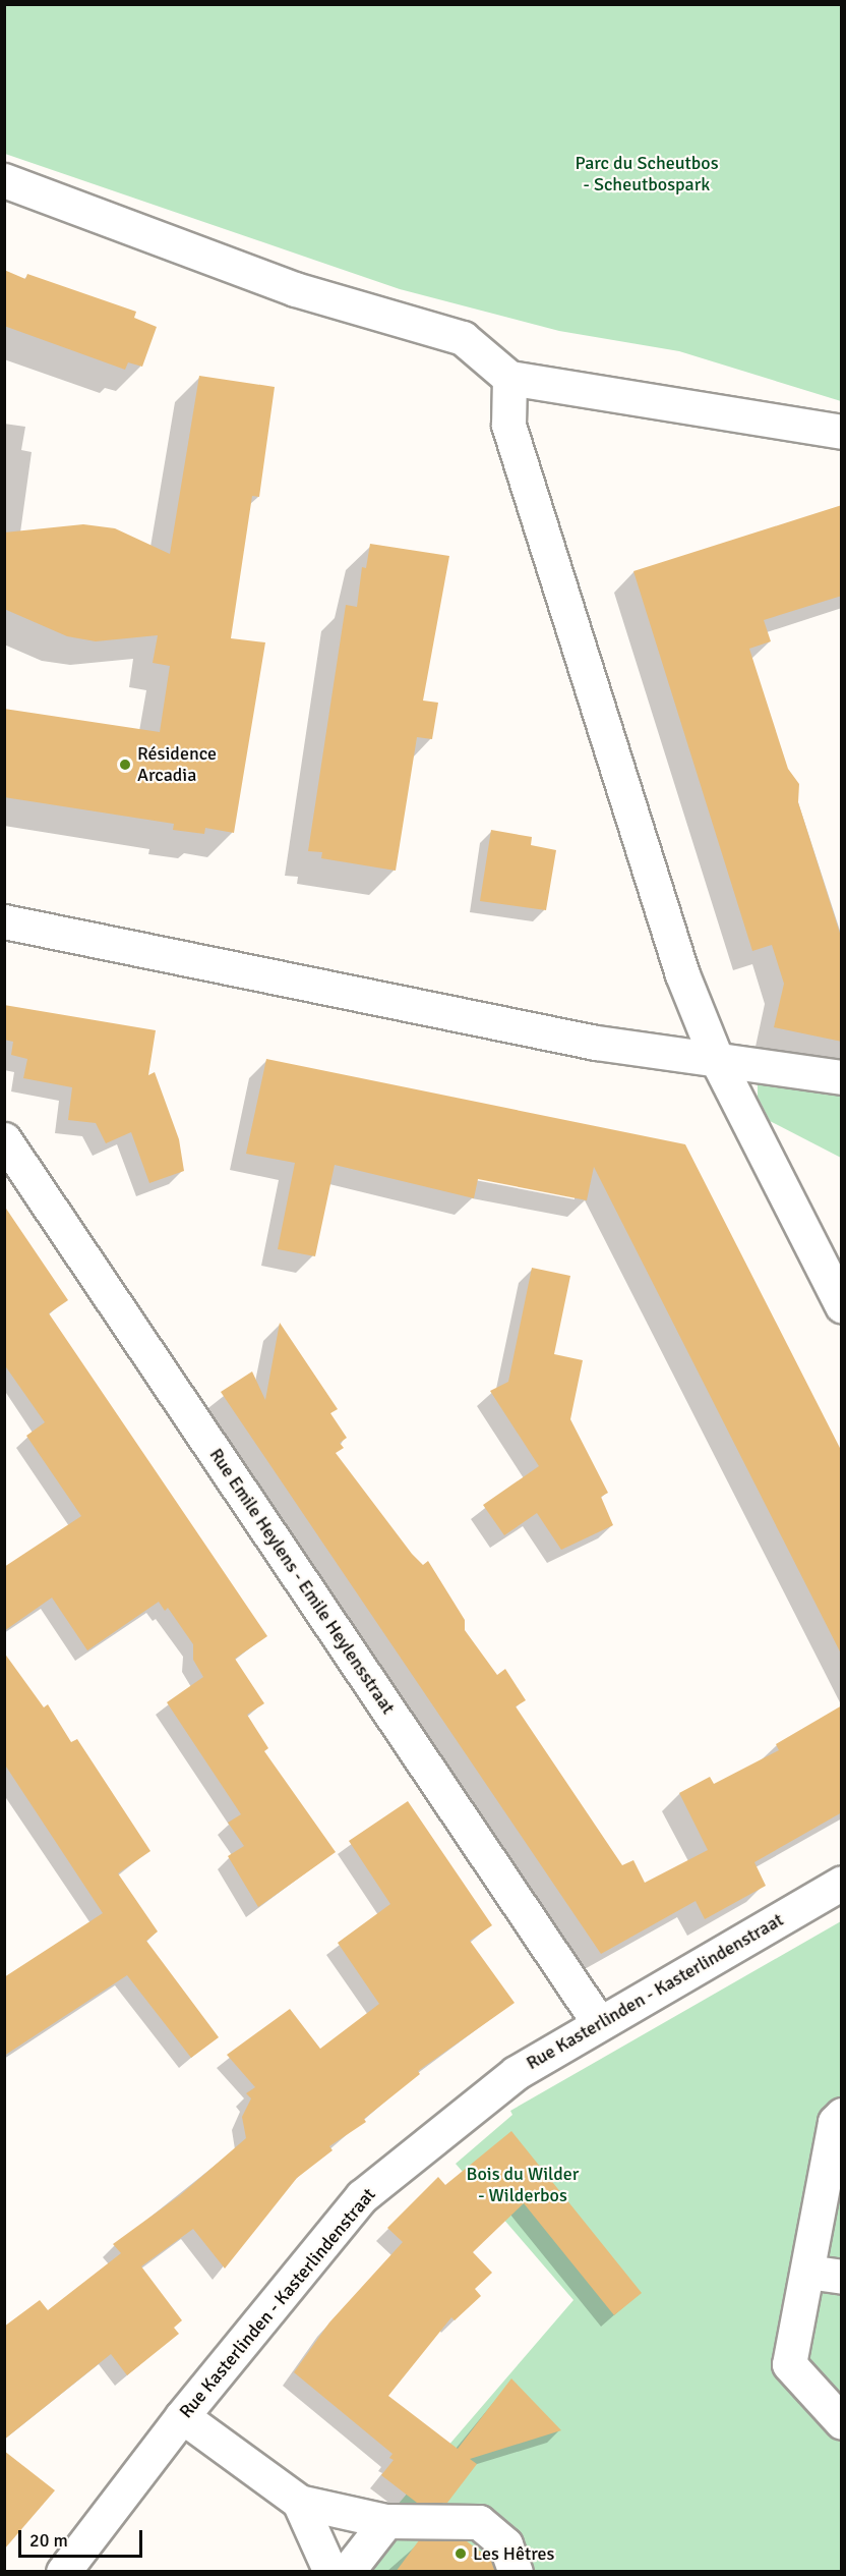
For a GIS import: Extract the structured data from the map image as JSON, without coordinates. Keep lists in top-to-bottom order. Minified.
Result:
{"streets":{"street":["Rue Emile Heylens - Emile Heylensstraat","Rue Kasterlinden - Kasterlindenstraat"]},"crossings":[["Rue Emile Heylens - Emile Heylensstraat","Rue Kasterlinden - Kasterlindenstraat"]],"parks":["Parc du Scheutbos - Scheutbospark","Bois du Wilder - Wilderbos"],"places":["Résidence Arcadia","Les Hêtres"],"scale_bar":"20 m"}
